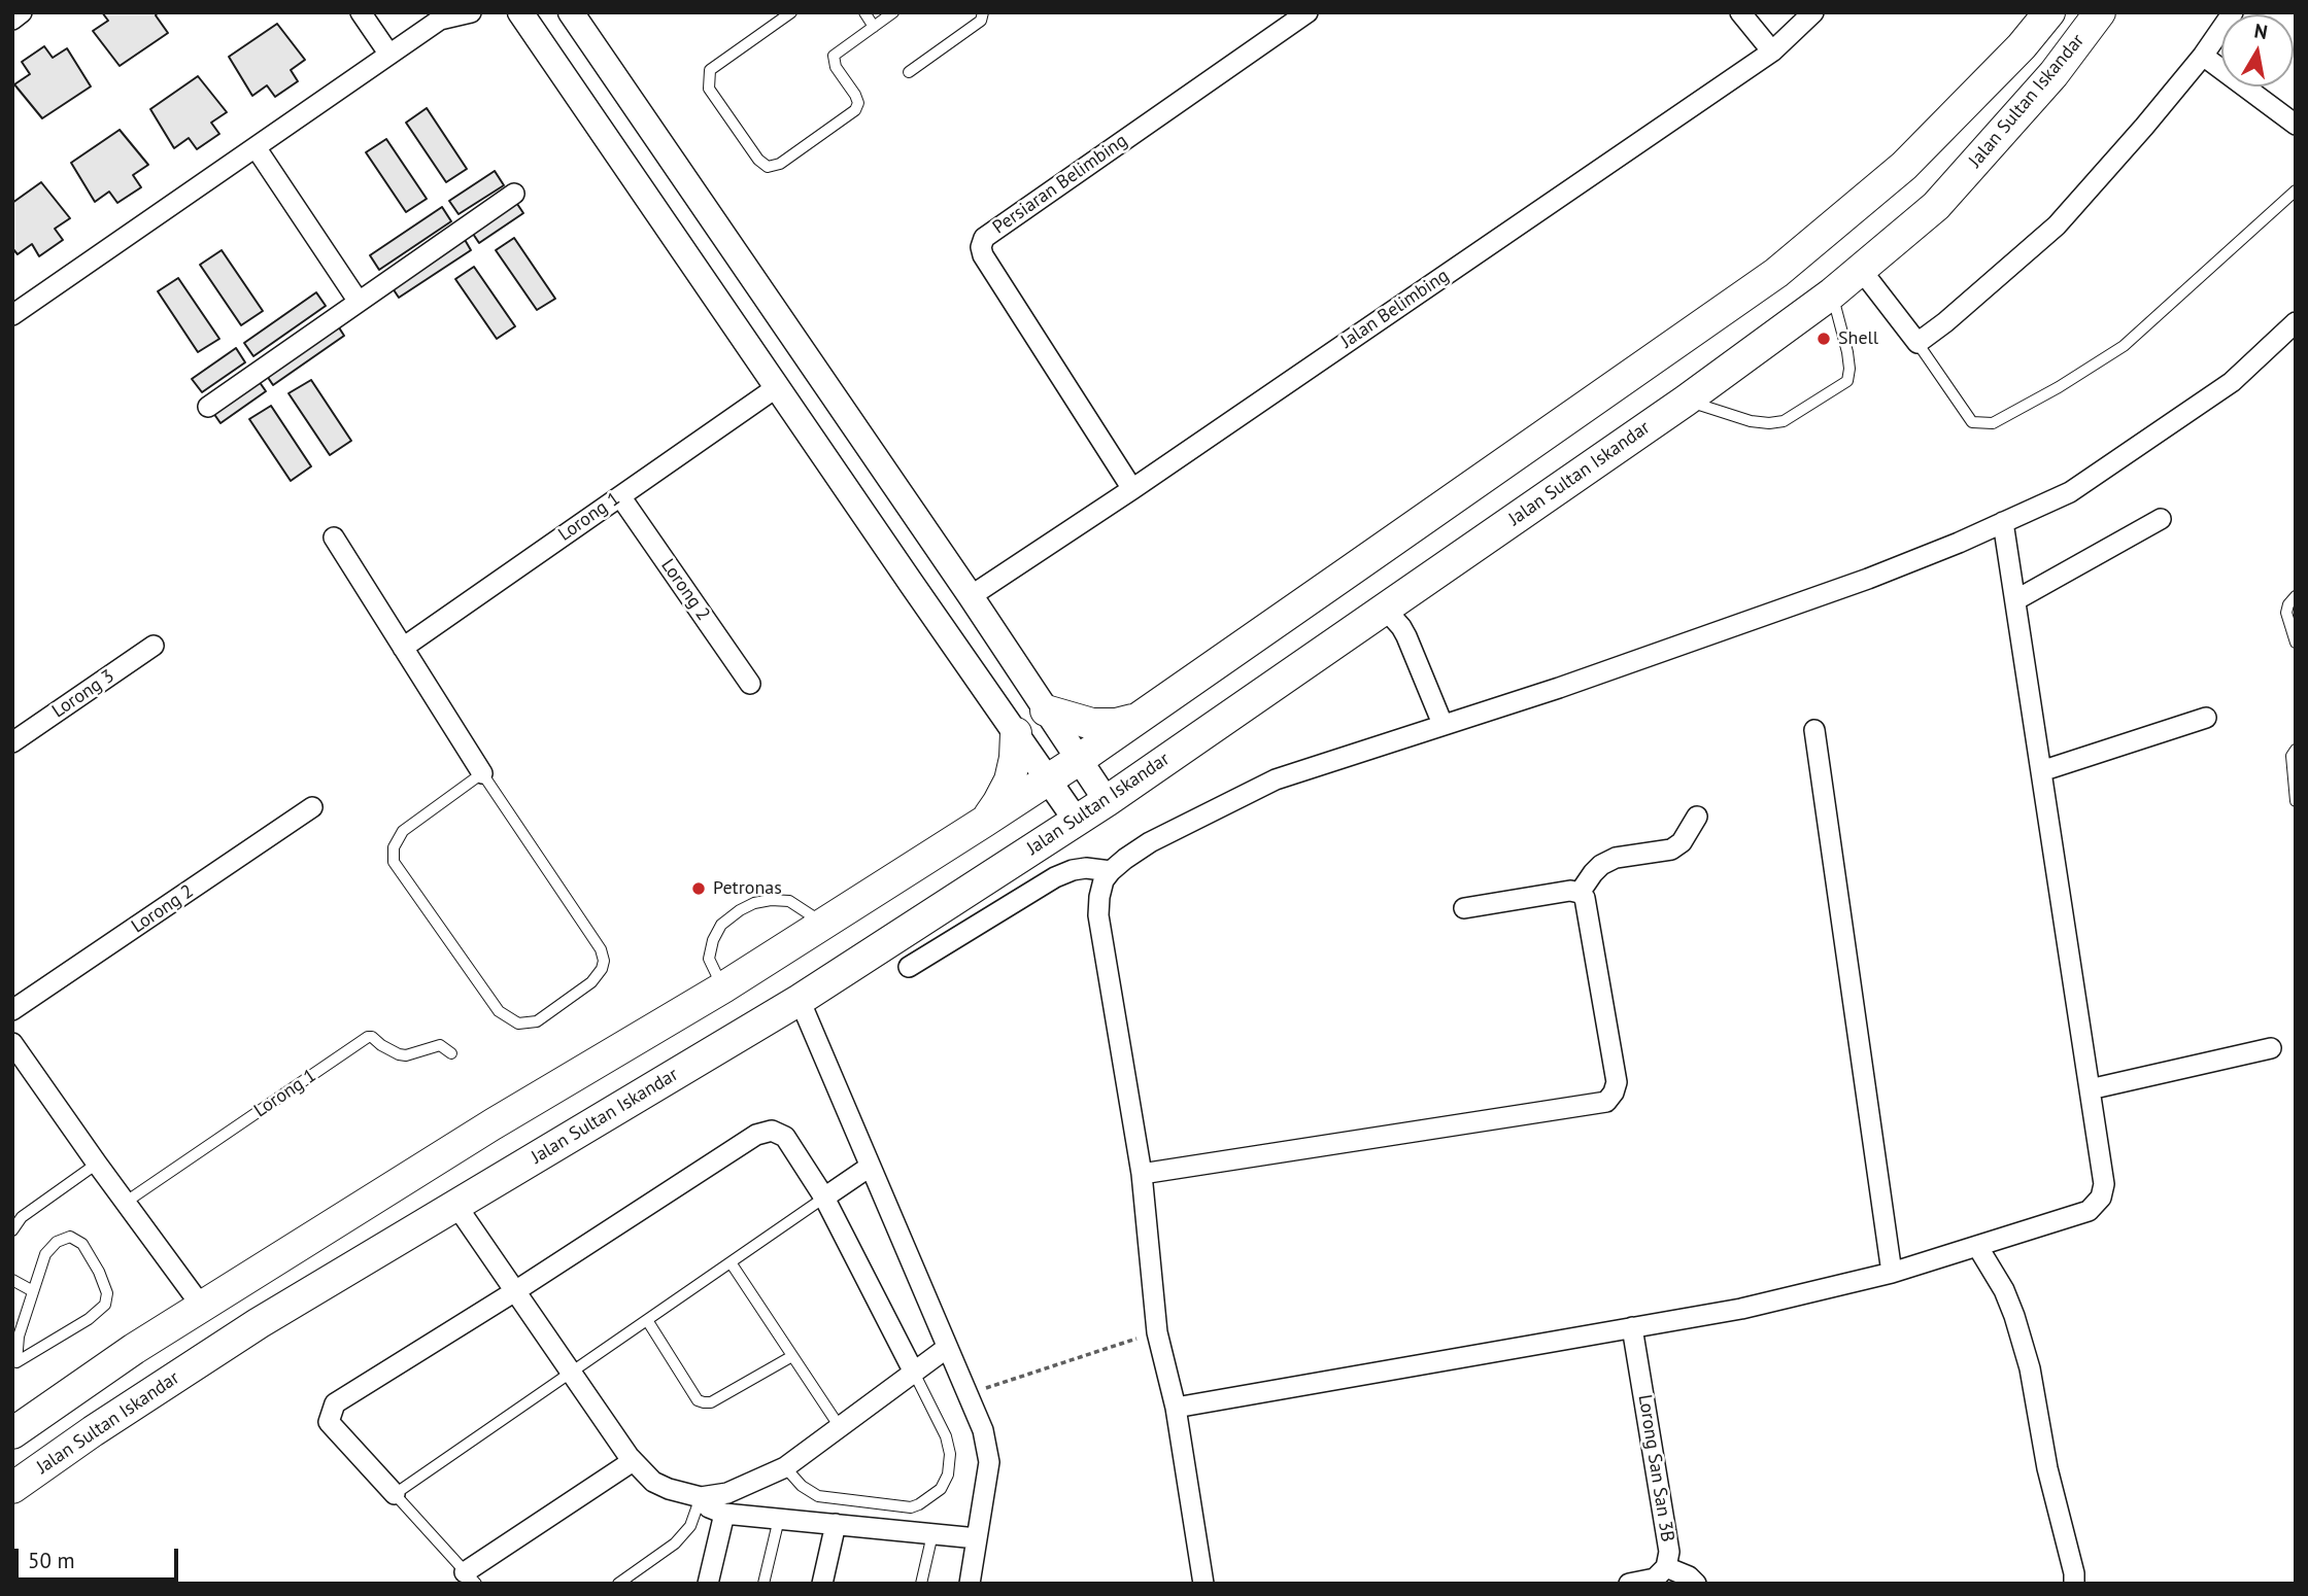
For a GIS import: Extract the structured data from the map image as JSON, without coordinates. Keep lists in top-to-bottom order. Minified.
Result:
{"streets":{"main road":["Jalan Sultan Iskandar"],"street":["Persiaran Belimbing","Jalan Belimbing","Lorong 1","Lorong 2","Lorong 3","Lorong San San 3B"]},"crossings":[["Persiaran Belimbing","Jalan Belimbing"],["Lorong 1","Lorong 2"]],"places":["Shell","Petronas"],"scale_bar":"50 m","north":"top"}
